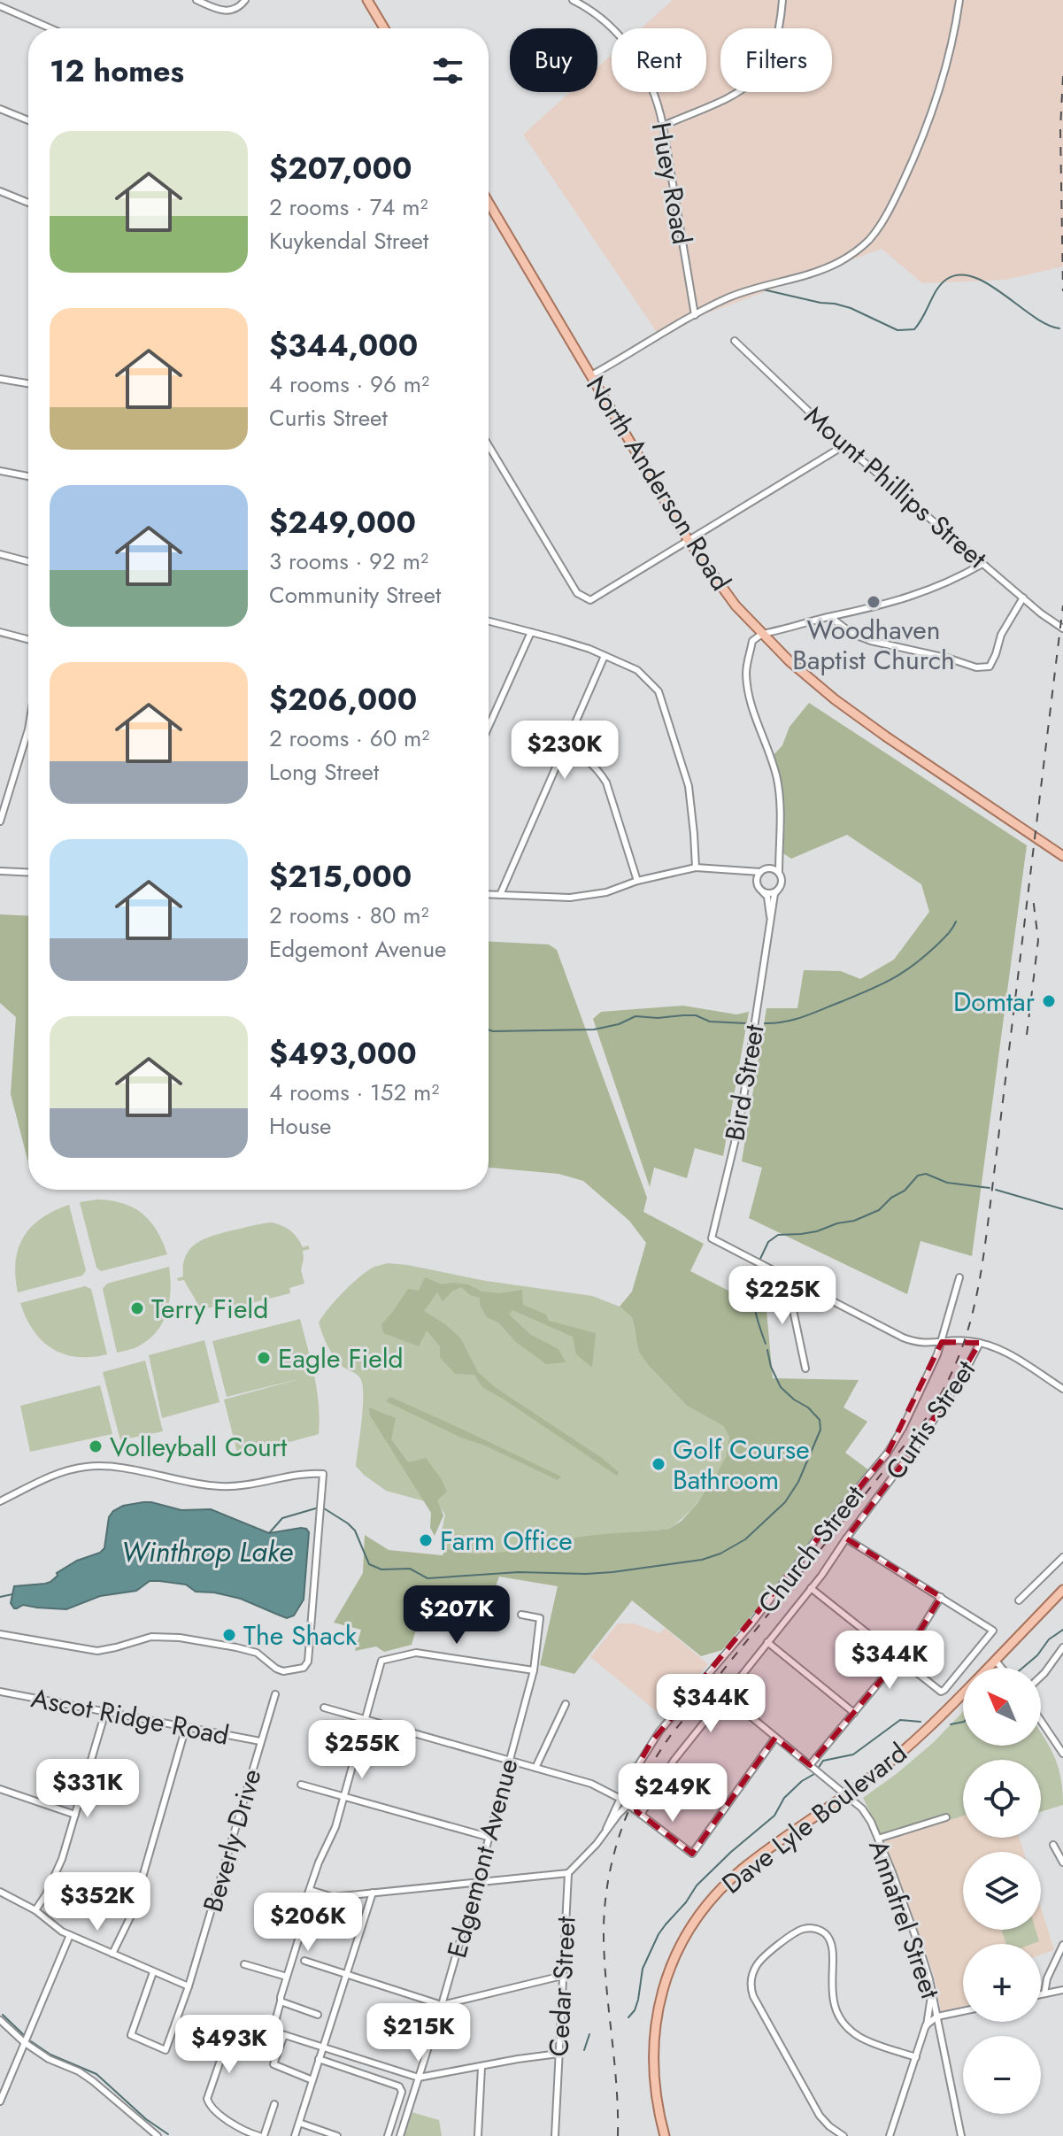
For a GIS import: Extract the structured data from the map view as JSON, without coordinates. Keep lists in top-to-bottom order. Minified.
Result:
{"streets":{"main road":["North Anderson Road","Dave Lyle Boulevard"],"street":["Huey Road","Mount Phillips Street","Bird Street","Curtis Street","Church Street","Ascot Ridge Road","Beverly Drive","Edgemont Avenue","Annafrel Street","Cedar Street"]},"crossings":[["North Anderson Road","Bird Street"],["Curtis Street","Annafrel Street"],["Curtis Street","Cedar Street"],["Ascot Ridge Road","Beverly Drive"],["Dave Lyle Boulevard","Annafrel Street"]],"water":["Winthrop Lake"],"places":["Woodhaven Baptist Church","Domtar","Terry Field","Eagle Field","Volleyball Court","Golf Course Bathroom","Farm Office","The Shack"],"north":"top left","page":{"chip":["Buy","Rent","Filters"],"heading":"12 homes","list":[{"name":"$207,000","note":"2 rooms · 74 m² · Kuykendal Street"},{"name":"$344,000","note":"4 rooms · 96 m² · Curtis Street"},{"name":"$249,000","note":"3 rooms · 92 m² · Community Street"},{"name":"$206,000","note":"2 rooms · 60 m² · Long Street"},{"name":"$215,000","note":"2 rooms · 80 m² · Edgemont Avenue"},{"name":"$493,000","note":"4 rooms · 152 m² · House"}],"price":["$230K","$225K","$207K","$344K","$344K","$255K","$331K","$249K","$352K","$206K","$215K","$493K"],"map_buttons":["+","−"]}}
